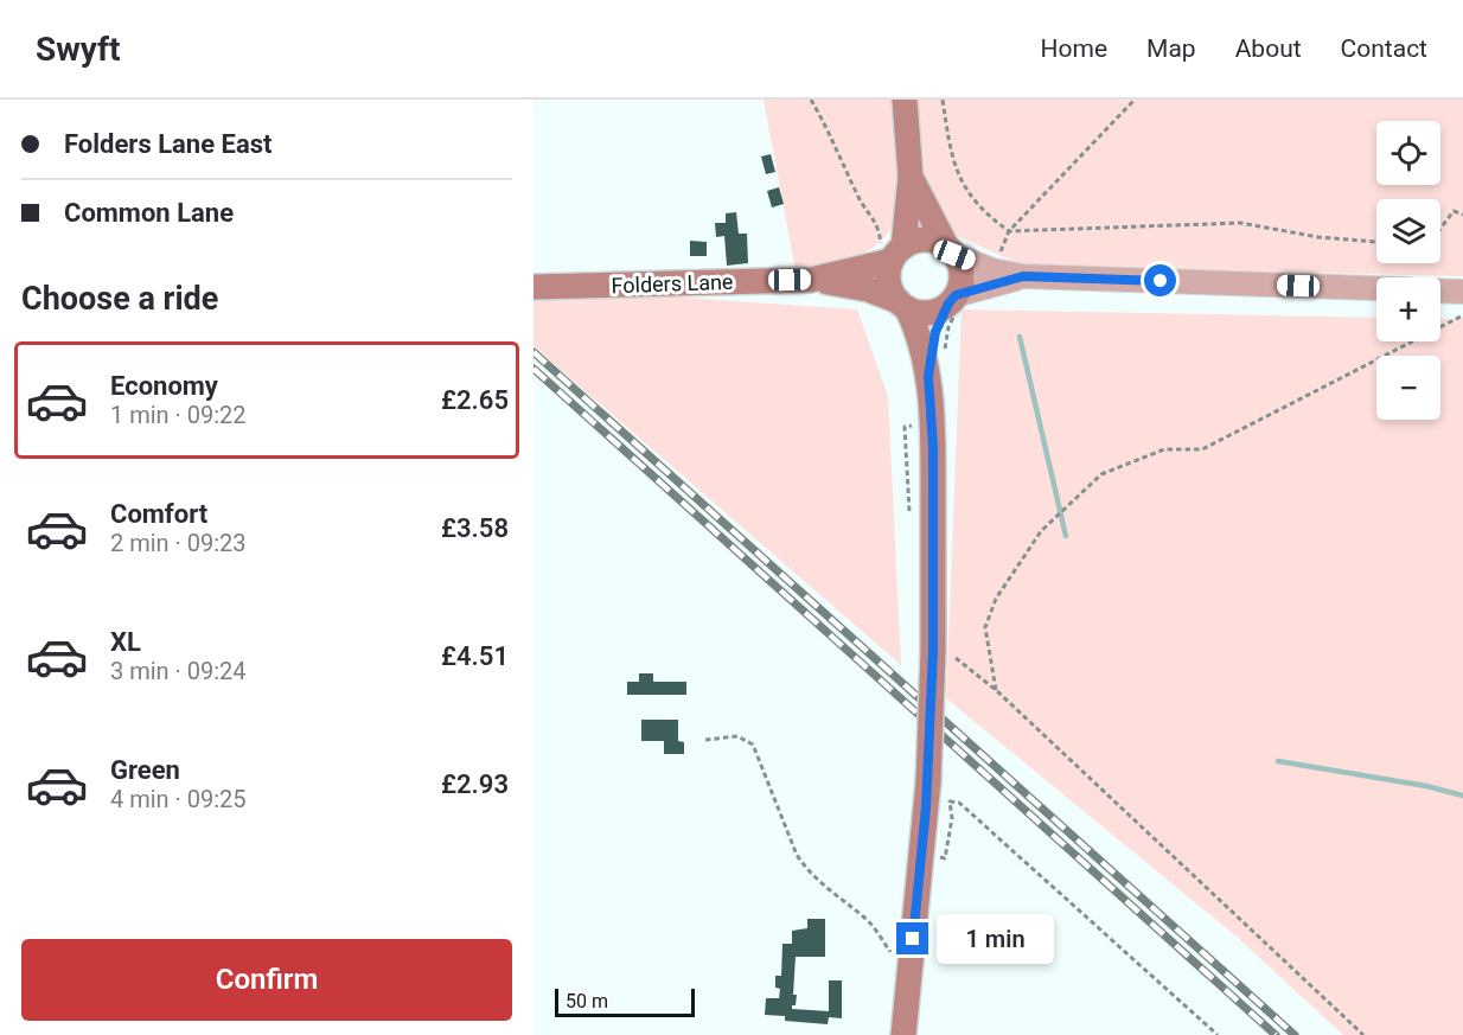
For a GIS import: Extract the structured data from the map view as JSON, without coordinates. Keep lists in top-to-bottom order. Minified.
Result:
{"streets":{"main road":["Folders Lane"]},"scale_bar":"50 m","page":{"header":"Swyft","nav":["Home","Map","About","Contact"],"banner":["Folders Lane East","Common Lane"],"map_buttons":["+","−"],"heading":"Choose a ride","list":[{"name":"Economy","note":"1 min · 09:22","value":"£2.65"},{"name":"Comfort","note":"2 min · 09:23","value":"£3.58"},{"name":"XL","note":"3 min · 09:24","value":"£4.51"},{"name":"Green","note":"4 min · 09:25","value":"£2.93"}],"bubble":"1 min","buttons":"Confirm","scale":"50 m"}}
